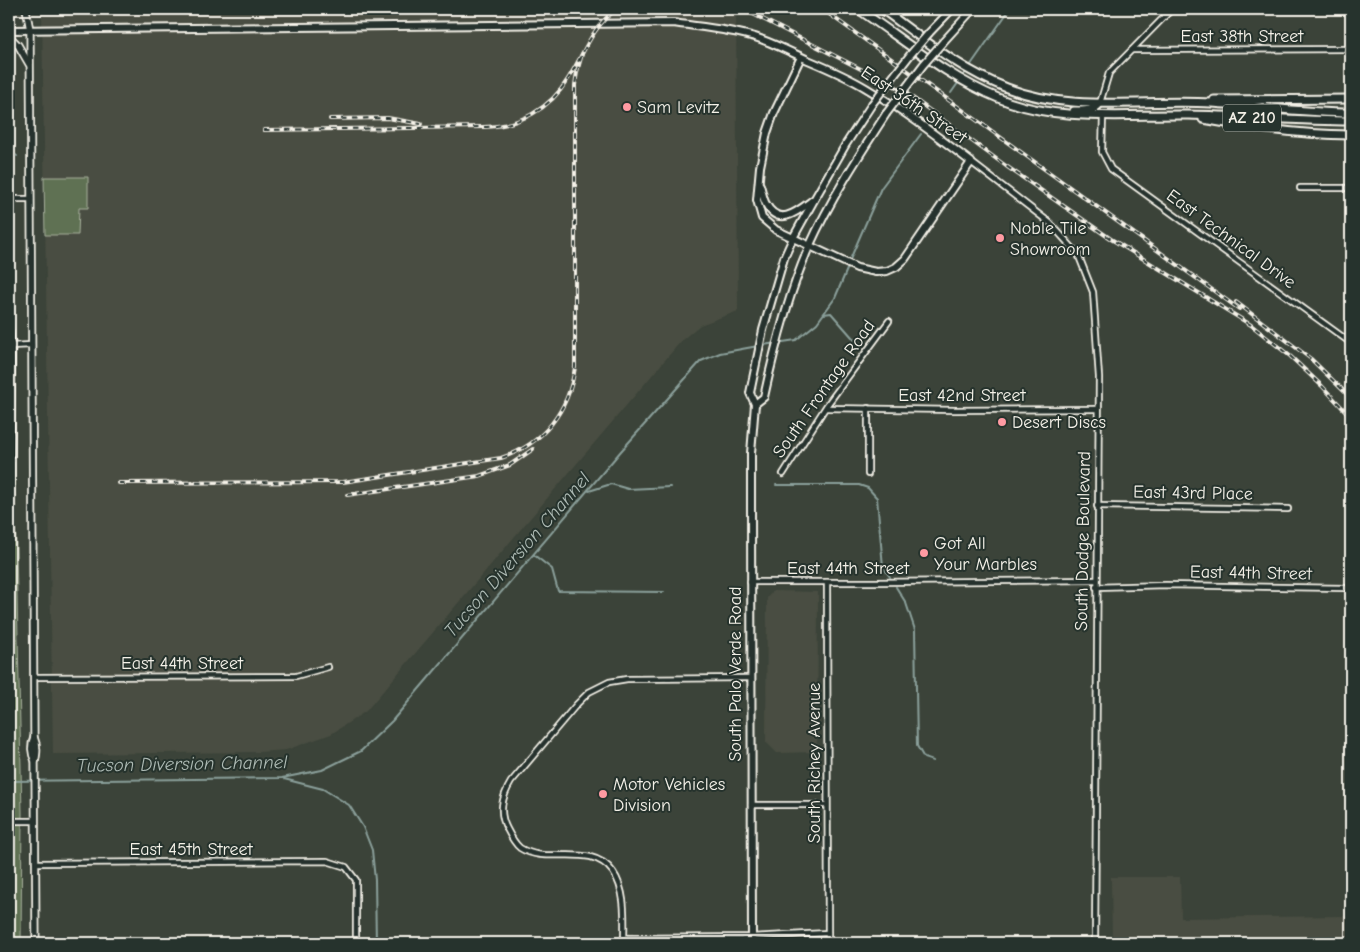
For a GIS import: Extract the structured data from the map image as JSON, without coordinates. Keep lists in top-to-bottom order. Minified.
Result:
{"streets":{"main road":["East 36th Street","AZ 210","South Palo Verde Road"],"street":["East 38th Street","East Technical Drive","South Frontage Road","East 42nd Street","East 43rd Place","South Dodge Boulevard","East 44th Street","South Richey Avenue","East 45th Street"]},"crossings":[["East 36th Street","South Dodge Boulevard"],["AZ 210","East Technical Drive"],["South Frontage Road","East 42nd Street"],["East 42nd Street","South Dodge Boulevard"],["East 43rd Place","South Dodge Boulevard"],["South Dodge Boulevard","East 44th Street"],["East 44th Street","South Palo Verde Road"],["East 44th Street","South Richey Avenue"]],"water":["Tucson Diversion Channel"],"places":["Sam Levitz","Noble Tile Showroom","Desert Discs","Got All Your Marbles","Motor Vehicles Division"]}
